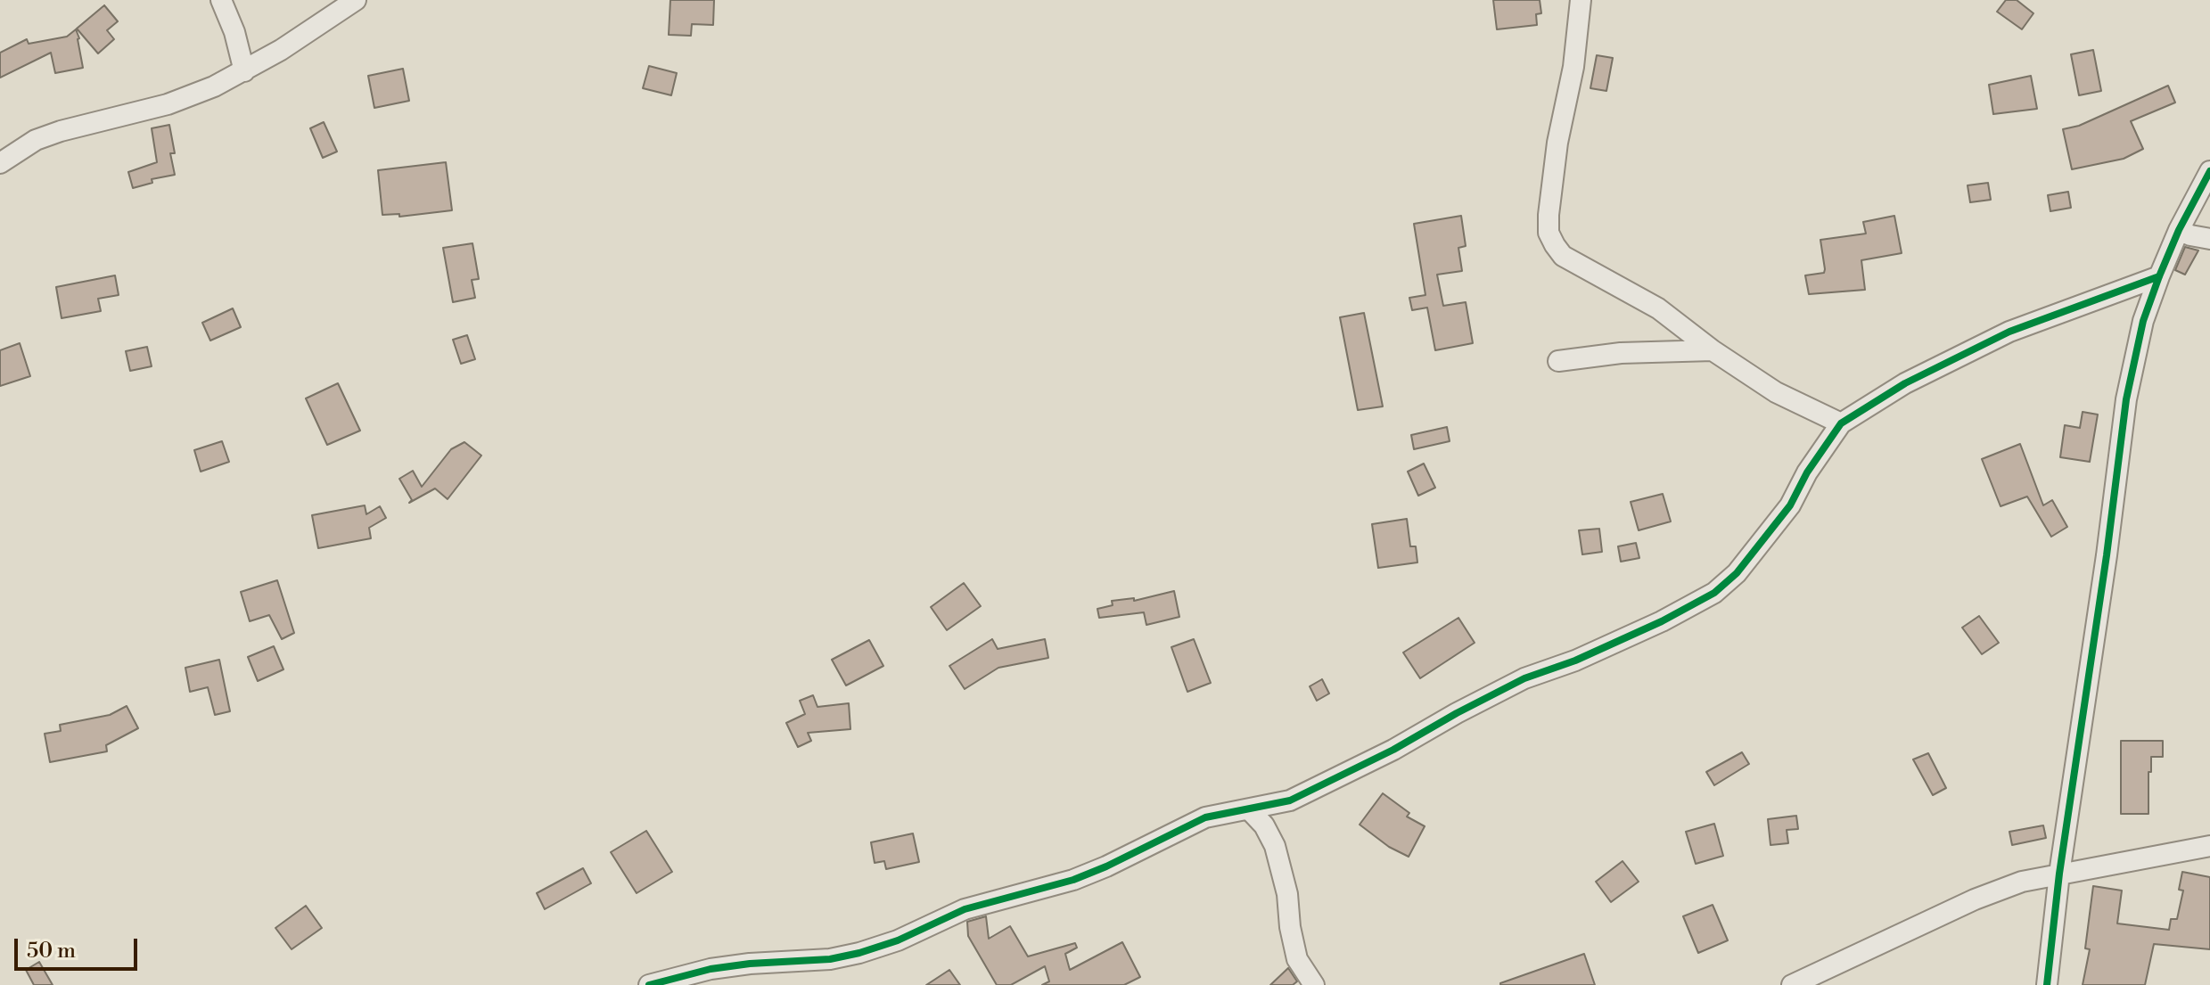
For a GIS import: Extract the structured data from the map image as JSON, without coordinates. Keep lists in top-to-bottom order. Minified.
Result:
{"scale_bar":"50 m"}
